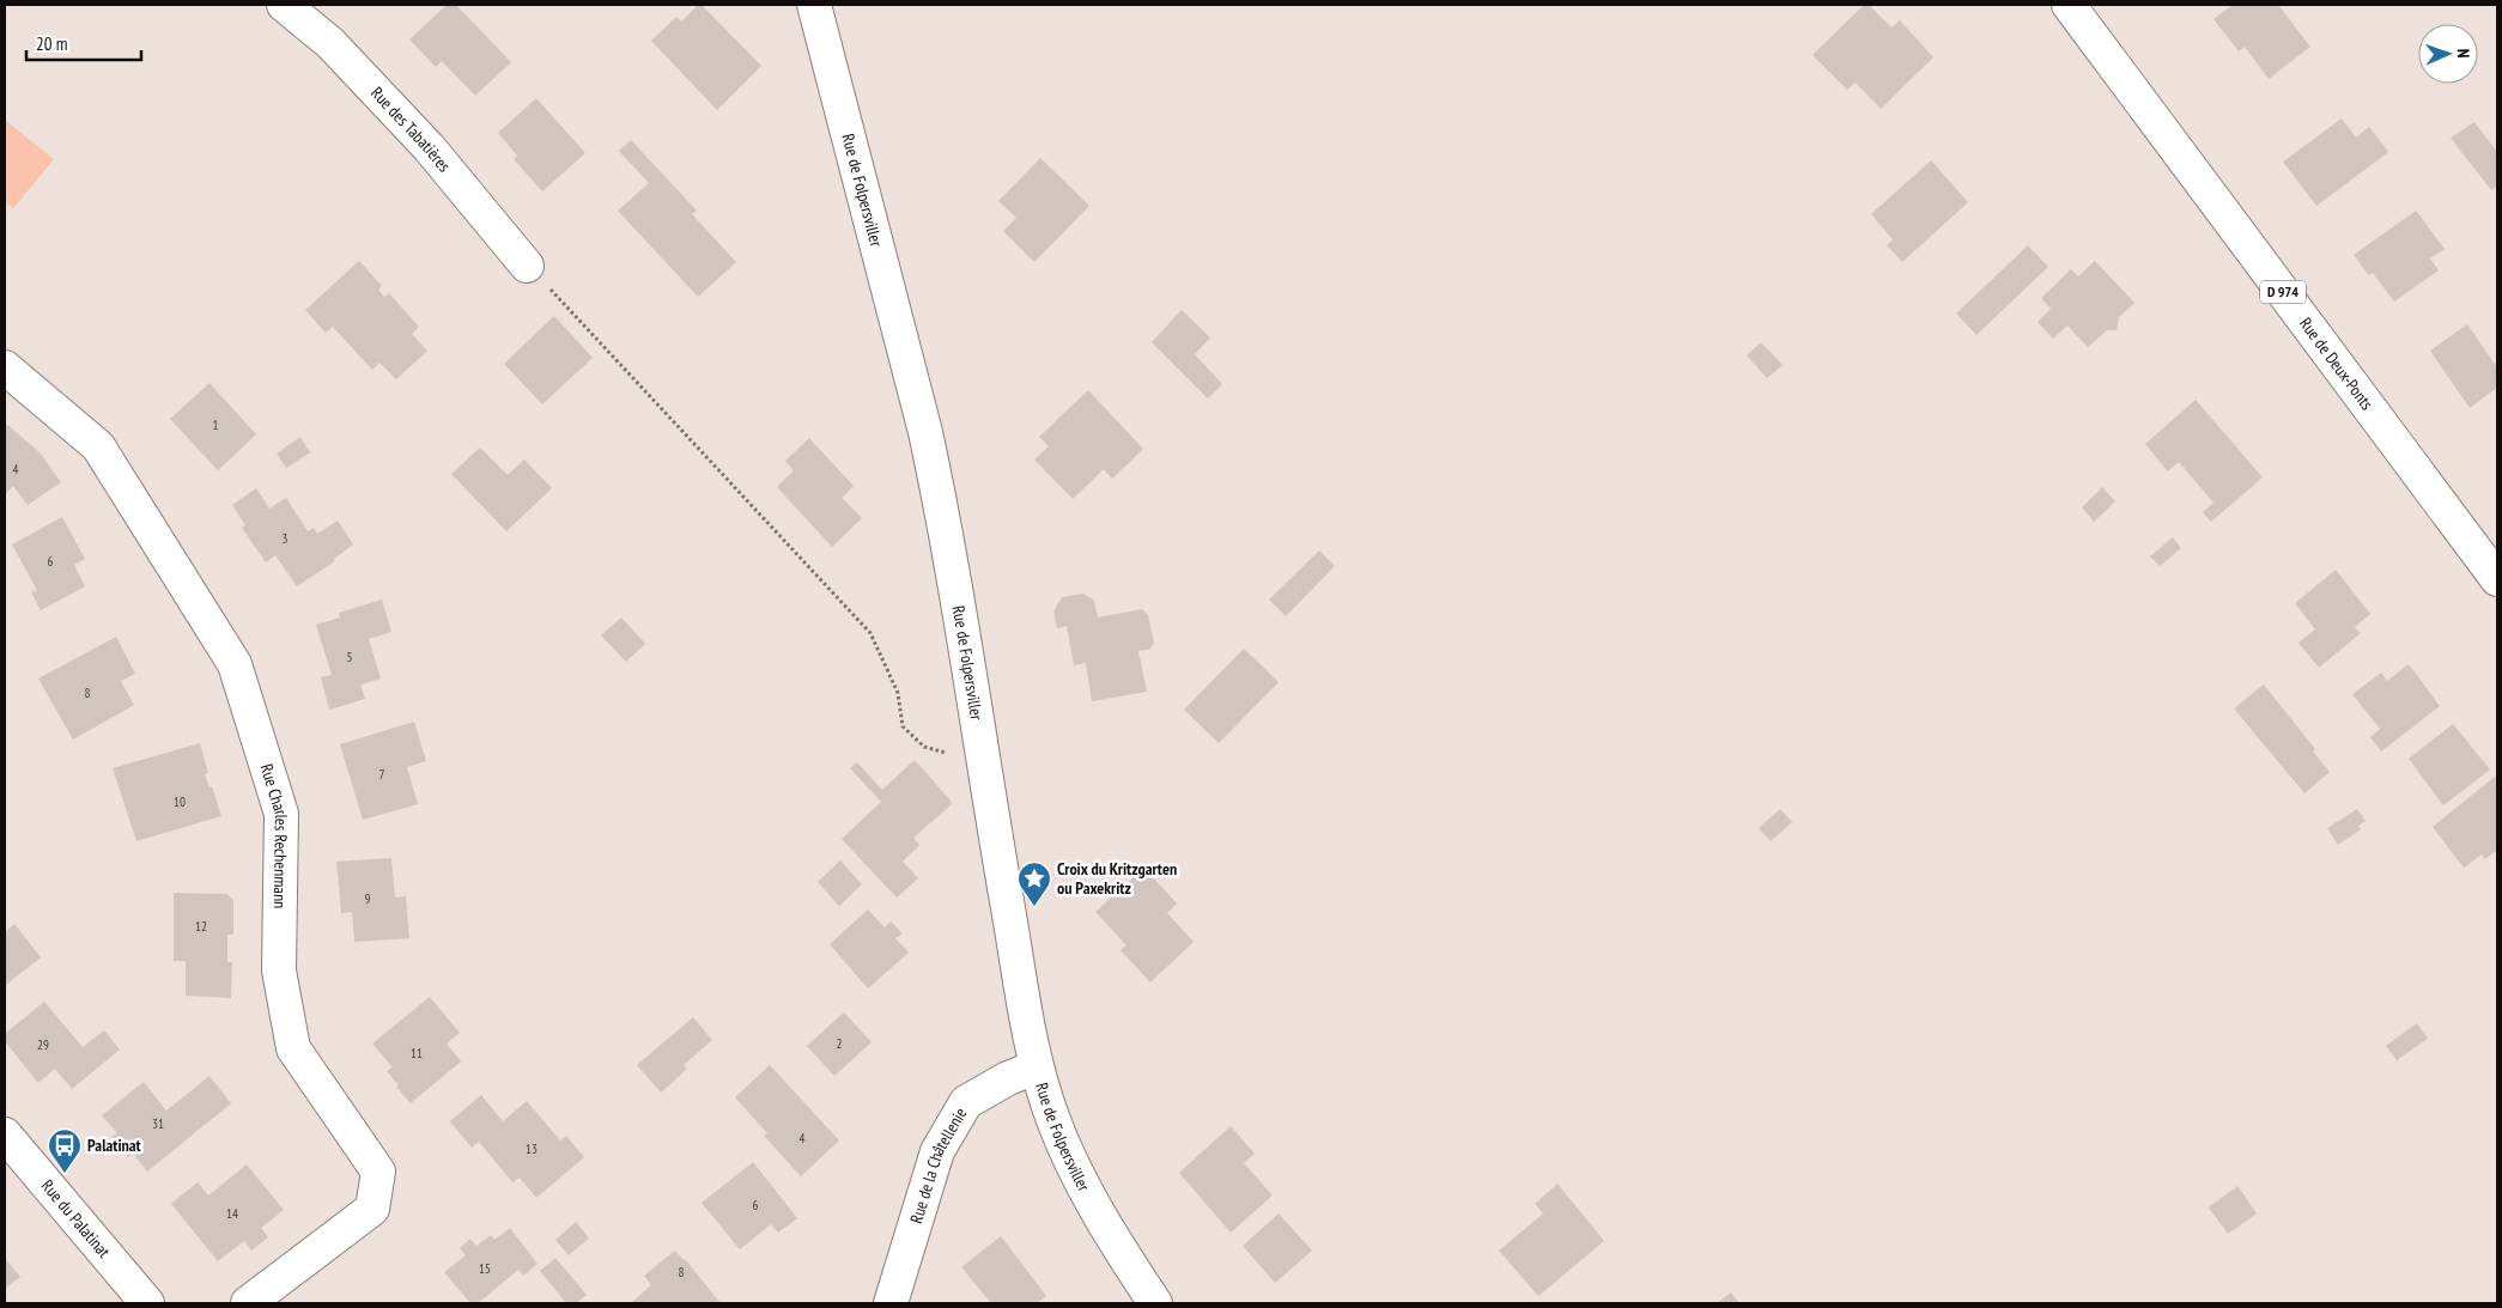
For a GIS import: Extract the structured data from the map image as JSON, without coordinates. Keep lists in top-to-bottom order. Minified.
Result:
{"streets":{"street":["Rue des Tabatières","Rue de Folpersviller","D 974","Rue de Deux-Ponts","Rue Charles Rechenmann","Rue de la Châtellenie","Rue du Palatinat"]},"crossings":[["Rue de Folpersviller","Rue de la Châtellenie"]],"places":{"place":["Croix du Kritzgarten ou Paxekritz"],"bus stop":["Palatinat"]},"house_numbers":["1","4","3","6","5","8","7","10","9","12","2","29","11","31","4","13","6","14","15","8"],"scale_bar":"20 m","north":"right"}
